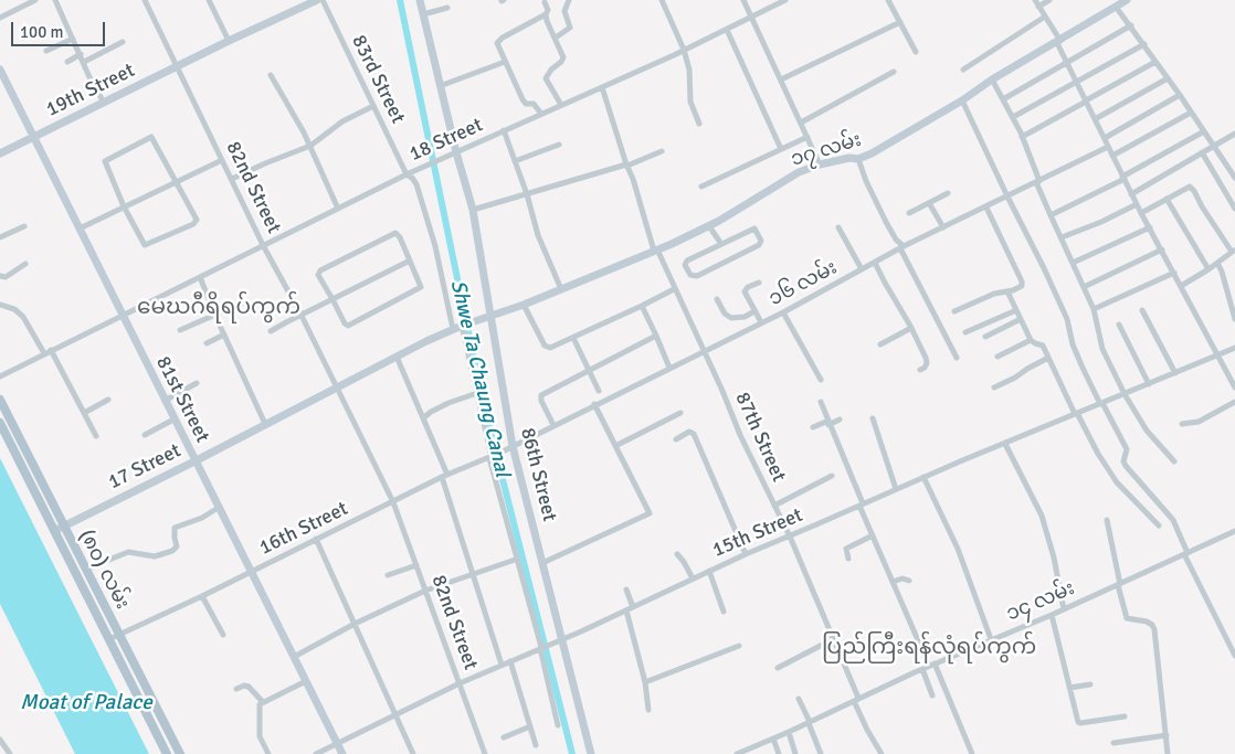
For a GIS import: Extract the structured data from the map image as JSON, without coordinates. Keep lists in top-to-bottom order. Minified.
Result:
{"streets":{"main road":["(၈၀) လမ်း"],"street":["83rd Street","19th Street","18 Street","၁၇ လမ်း","82nd Street","၁၆ လမ်း","81st Street","87th Street","17 Street","86th Street","16th Street","15th Street","၁၄ လမ်း"]},"crossings":[["83rd Street","18 Street"],["83rd Street","၁၇ လမ်း"],["19th Street","82nd Street"],["19th Street","81st Street"],["18 Street","82nd Street"],["18 Street","81st Street"],["18 Street","87th Street"],["18 Street","86th Street"],["၁၇ လမ်း","87th Street"],["၁၇ လမ်း","17 Street"],["၁၇ လမ်း","86th Street"],["82nd Street","17 Street"],["82nd Street","16th Street"],["82nd Street","15th Street"],["၁၆ လမ်း","87th Street"],["၁၆ လမ်း","86th Street"],["၁၆ လမ်း","16th Street"],["81st Street","17 Street"],["81st Street","16th Street"],["81st Street","15th Street"],["87th Street","15th Street"],["87th Street","၁၄ လမ်း"],["17 Street","(၈၀) လမ်း"],["86th Street","16th Street"],["86th Street","15th Street"],["16th Street","(၈၀) လမ်း"]],"districts":["မေဃဂီရိရပ်ကွက်","ပြည်ကြီးရန်လုံရပ်ကွက်"],"water":["Shwe Ta Chaung Canal","Moat of Palace"],"scale_bar":"100 m"}
